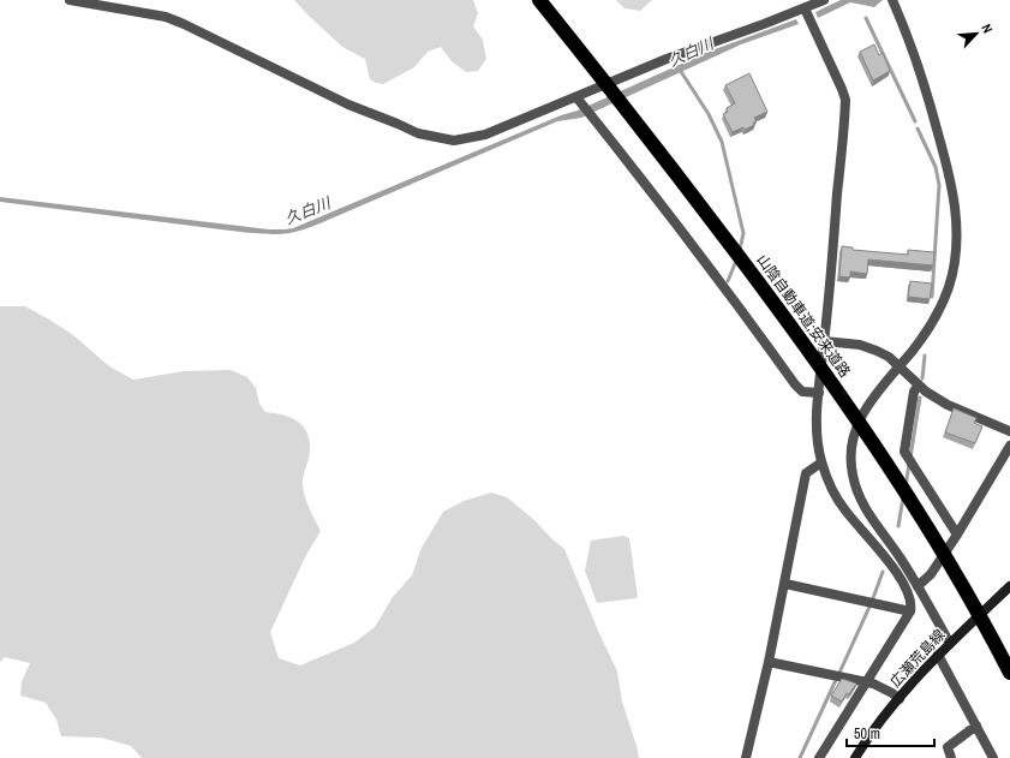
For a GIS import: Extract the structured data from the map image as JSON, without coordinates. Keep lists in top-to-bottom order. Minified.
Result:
{"streets":{"highway":["山陰自動車道;安来道路"],"main road":["広瀬荒島線"]},"water":["久白川"],"scale_bar":"50 m","north":"top right"}
